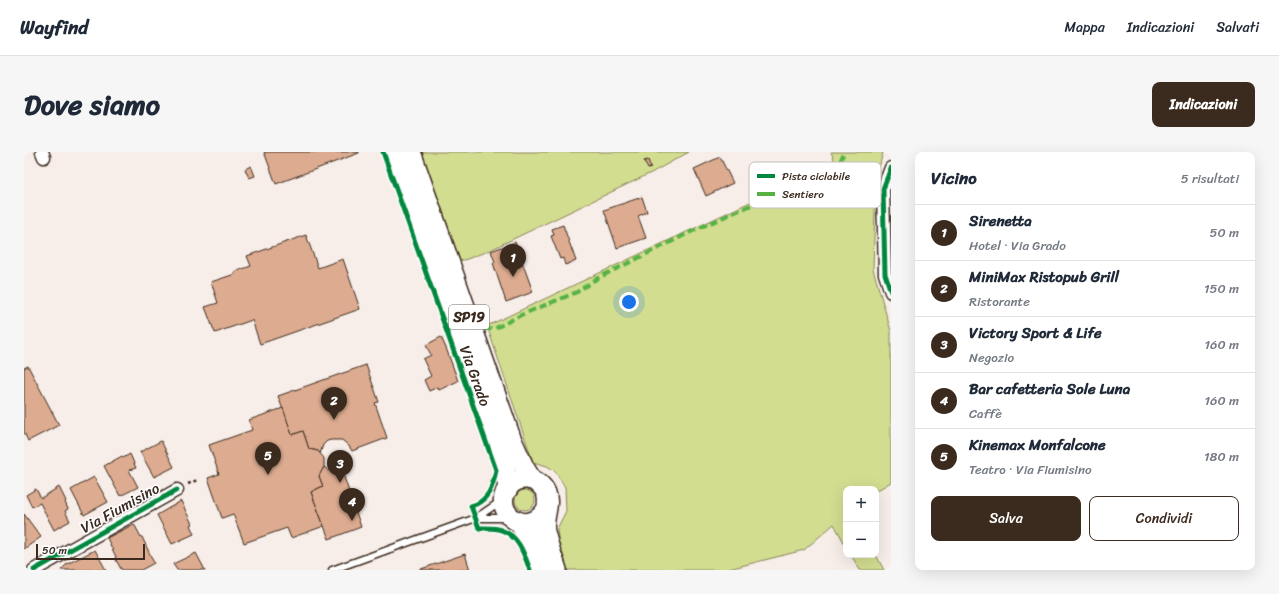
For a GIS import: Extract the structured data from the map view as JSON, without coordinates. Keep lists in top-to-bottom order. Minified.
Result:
{"streets":{"main road":["SP19","Via Grado"],"street":["Via Fiumisino"]},"legend":["Pista ciclabile","Sentiero"],"scale_bar":"50 m","page":{"header":"Wayfind","nav":["Mappa","Indicazioni","Salvati"],"title":"Dove siamo","buttons":["Indicazioni",["Salva","Condividi"]],"heading":["Vicino","5 risultati"],"list":[{"mark":"1","name":"Sirenetta","note":"Hotel · Via Grado","value":"50 m"},{"mark":"2","name":"MiniMax Ristopub Grill","note":"Ristorante","value":"150 m"},{"mark":"3","name":"Victory Sport & Life","note":"Negozio","value":"160 m"},{"mark":"4","name":"Bar cafetteria Sole Luna","note":"Caffè","value":"160 m"},{"mark":"5","name":"Kinemax Monfalcone","note":"Teatro · Via Fiumisino","value":"180 m"}],"pins":["1","2","5","3","4"],"map_buttons":["+","−"],"scale":"50 m"}}
